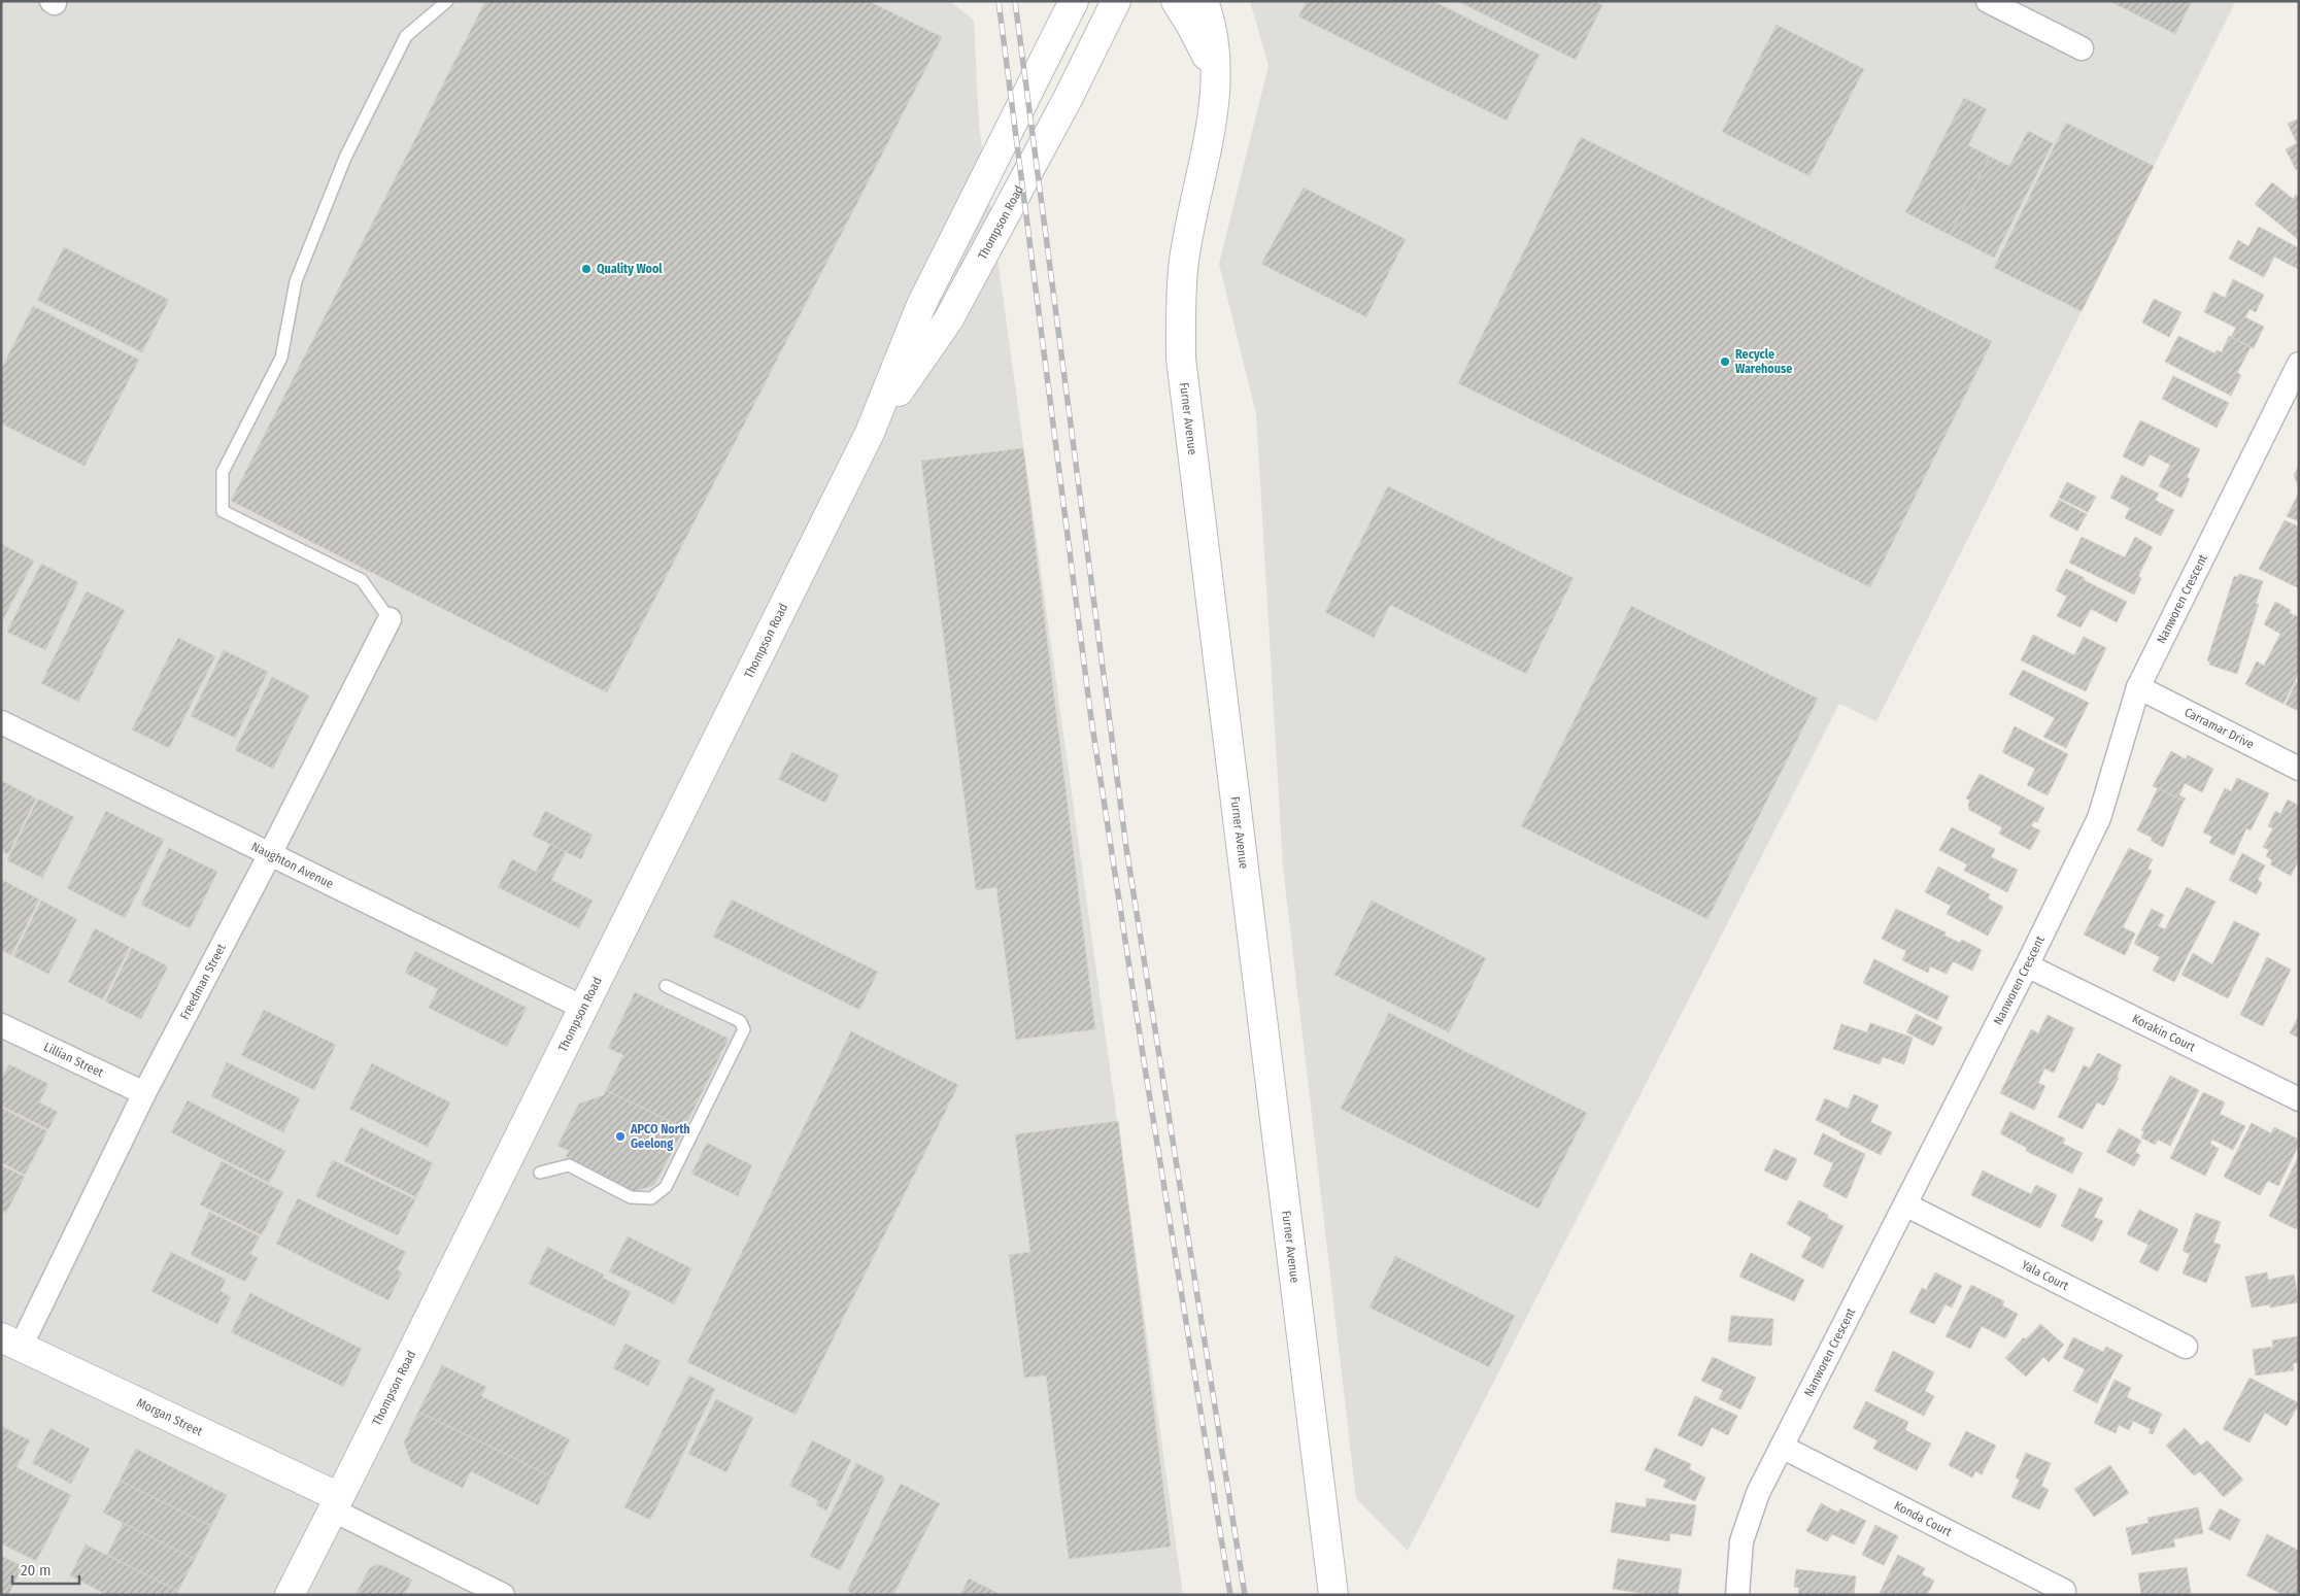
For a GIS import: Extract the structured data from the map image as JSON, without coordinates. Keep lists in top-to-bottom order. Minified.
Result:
{"streets":{"main road":["Thompson Road","Furner Avenue","Morgan Street"],"street":["Nanworen Crescent","Carramar Drive","Naughton Avenue","Freedman Street","Korakin Court","Lillian Street","Yala Court","Konda Court"]},"crossings":[["Thompson Road","Naughton Avenue"],["Thompson Road","Morgan Street"],["Nanworen Crescent","Carramar Drive"],["Nanworen Crescent","Korakin Court"],["Nanworen Crescent","Yala Court"],["Nanworen Crescent","Konda Court"],["Naughton Avenue","Freedman Street"],["Freedman Street","Lillian Street"],["Freedman Street","Morgan Street"]],"places":["Quality Wool","Recycle Warehouse","APCO North Geelong"],"scale_bar":"20 m"}
